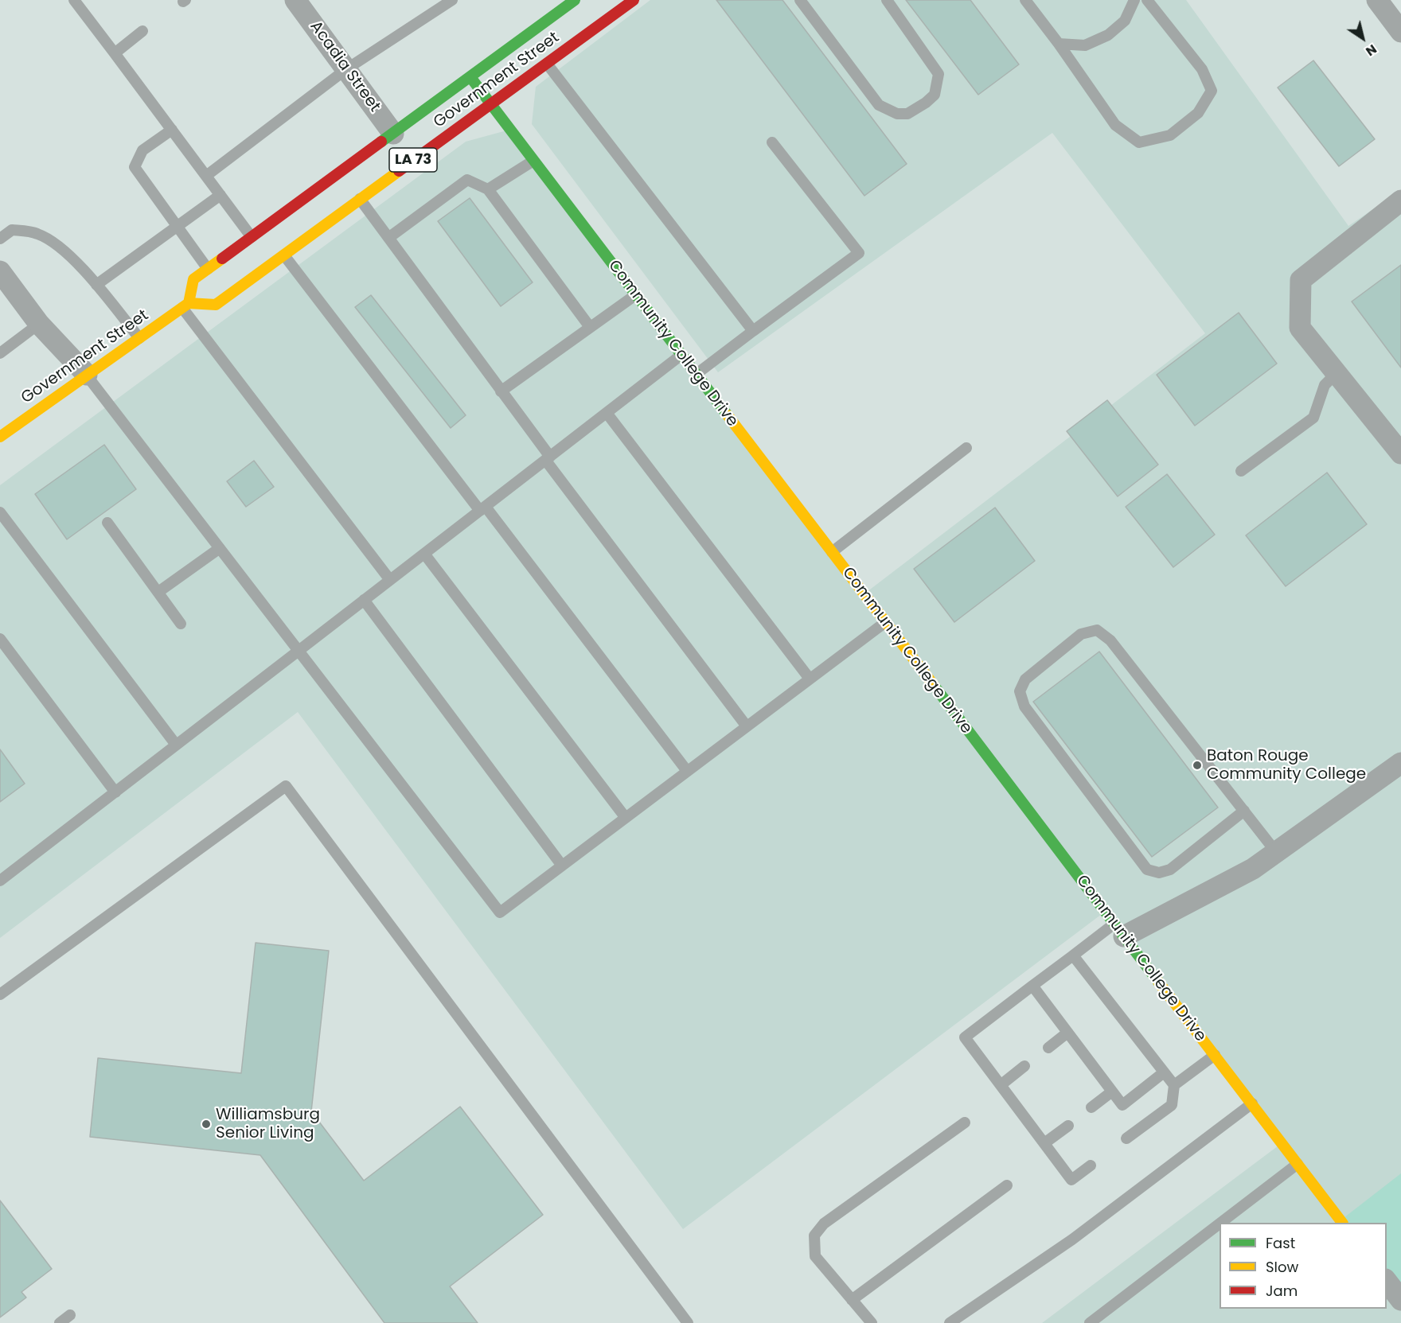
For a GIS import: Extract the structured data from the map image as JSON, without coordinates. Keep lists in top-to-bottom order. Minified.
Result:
{"streets":{"street":["Acadia Street","Government Street","LA 73","Community College Drive"]},"crossings":[["Acadia Street","Government Street"],["Government Street","Community College Drive"]],"places":["Baton Rouge Community College","Williamsburg Senior Living"],"legend":["Fast","Slow","Jam"],"north":"bottom right"}
